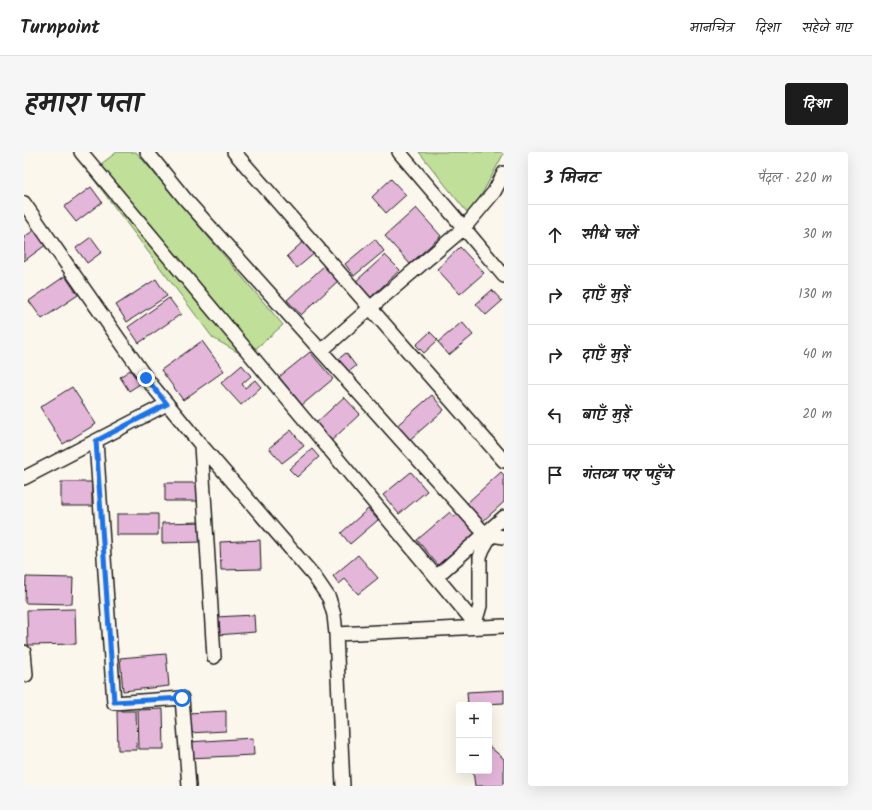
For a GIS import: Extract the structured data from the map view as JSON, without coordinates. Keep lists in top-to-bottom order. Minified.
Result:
{"page":{"header":"Turnpoint","nav":["मानचित्र","दिशा","सहेजे गए"],"title":"हमारा पता","buttons":"दिशा","heading":["3 मिनट","पैदल · 220 m"],"list":[["सीधे चलें","30 m"],["दाएँ मुड़ें","130 m"],["दाएँ मुड़ें","40 m"],["बाएँ मुड़ें","20 m"],"गंतव्य पर पहुँचे"],"map_buttons":["+","−"]}}
